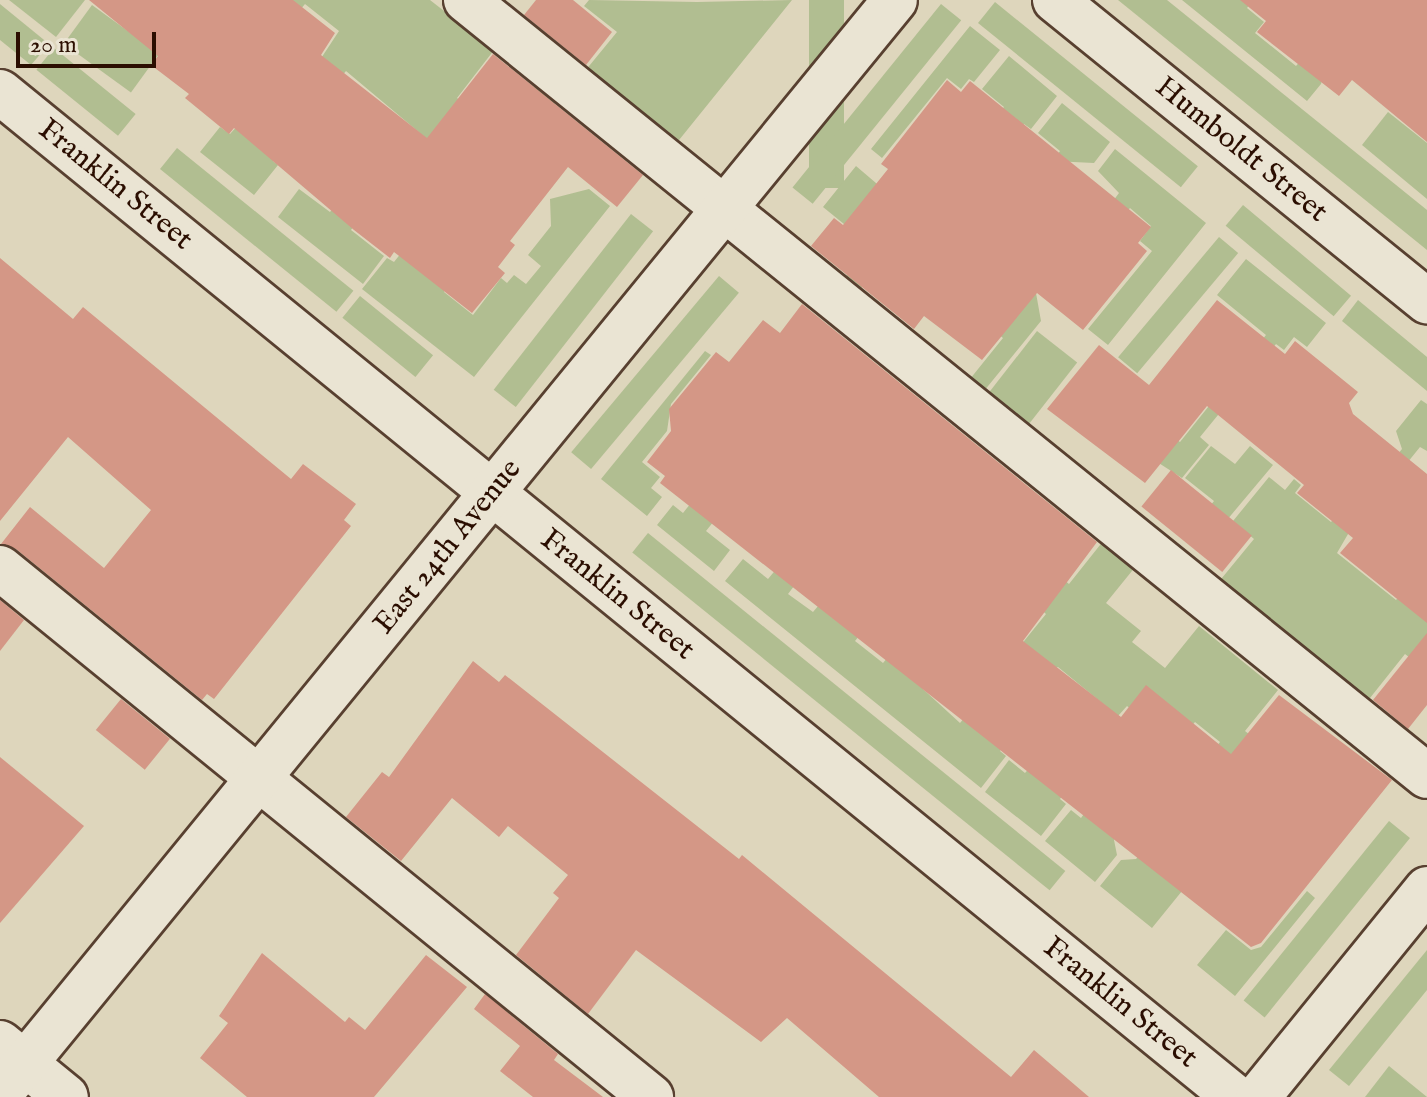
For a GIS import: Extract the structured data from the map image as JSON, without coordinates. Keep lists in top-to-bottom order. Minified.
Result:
{"streets":{"street":["Humboldt Street","Franklin Street","East 24th Avenue"]},"crossings":[["Franklin Street","East 24th Avenue"]],"scale_bar":"20 m"}
